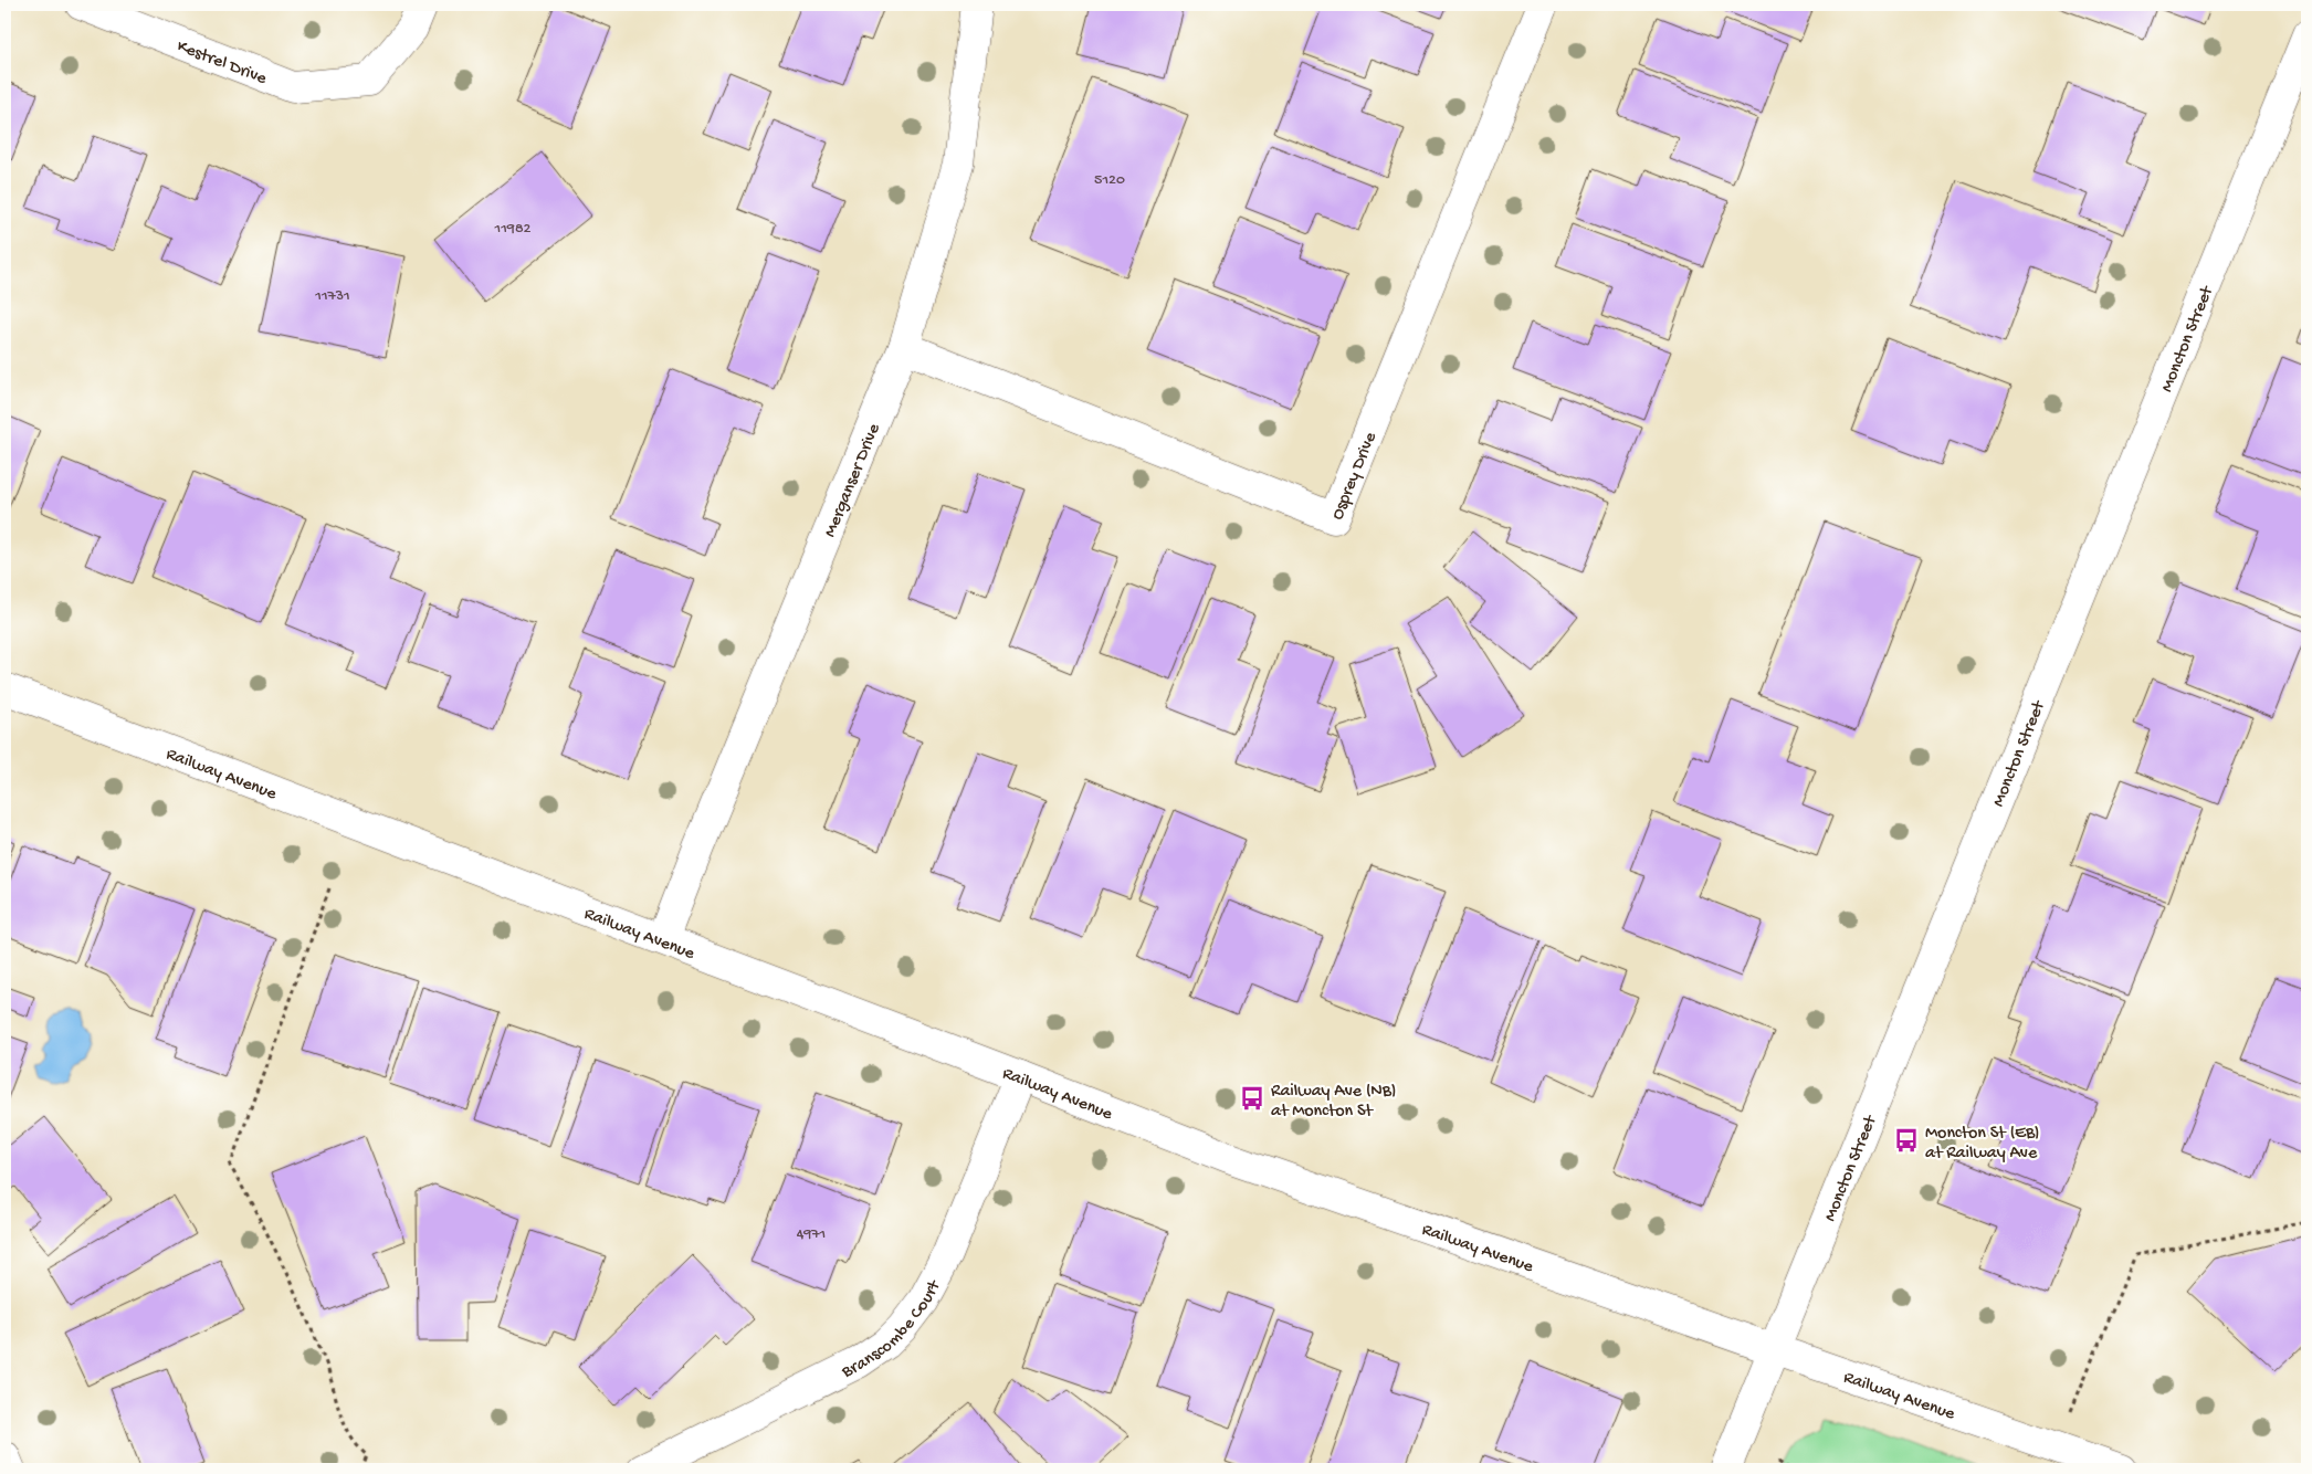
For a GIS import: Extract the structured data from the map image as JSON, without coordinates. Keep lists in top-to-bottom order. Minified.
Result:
{"streets":{"street":["Kestrel Drive","Moncton Street","Osprey Drive","Merganser Drive","Railway Avenue","Branscombe Court"]},"crossings":[["Moncton Street","Railway Avenue"],["Osprey Drive","Merganser Drive"],["Merganser Drive","Railway Avenue"],["Railway Avenue","Branscombe Court"]],"places":{"bus stop":["Railway Ave (NB) at Moncton St","Moncton St (EB) at Railway Ave"]},"house_numbers":["5120","11982","11731","4971"]}
